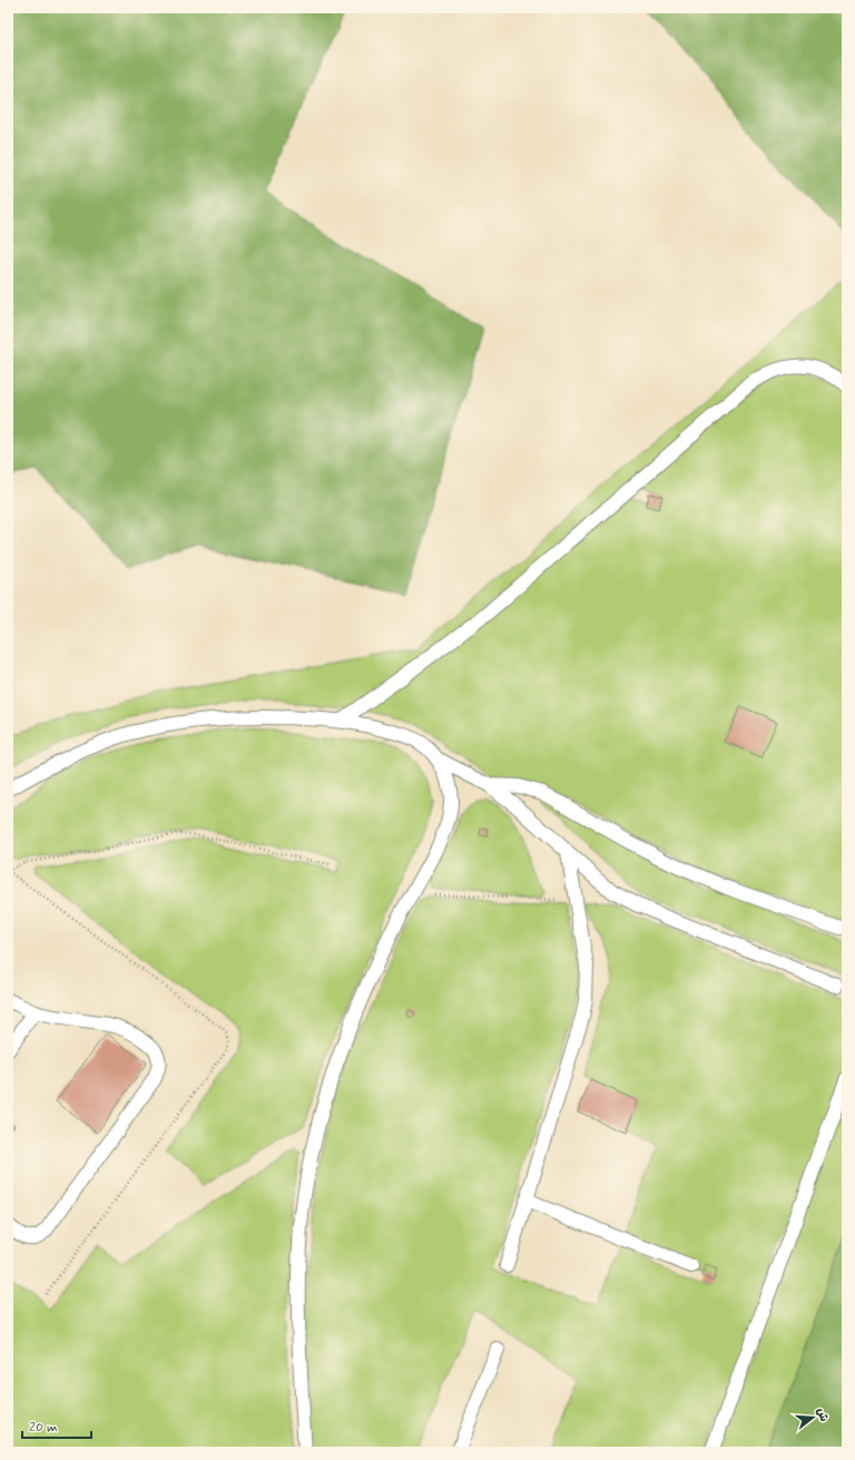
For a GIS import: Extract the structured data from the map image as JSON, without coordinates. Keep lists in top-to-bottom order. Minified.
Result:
{"scale_bar":"20 m","north":"right"}
